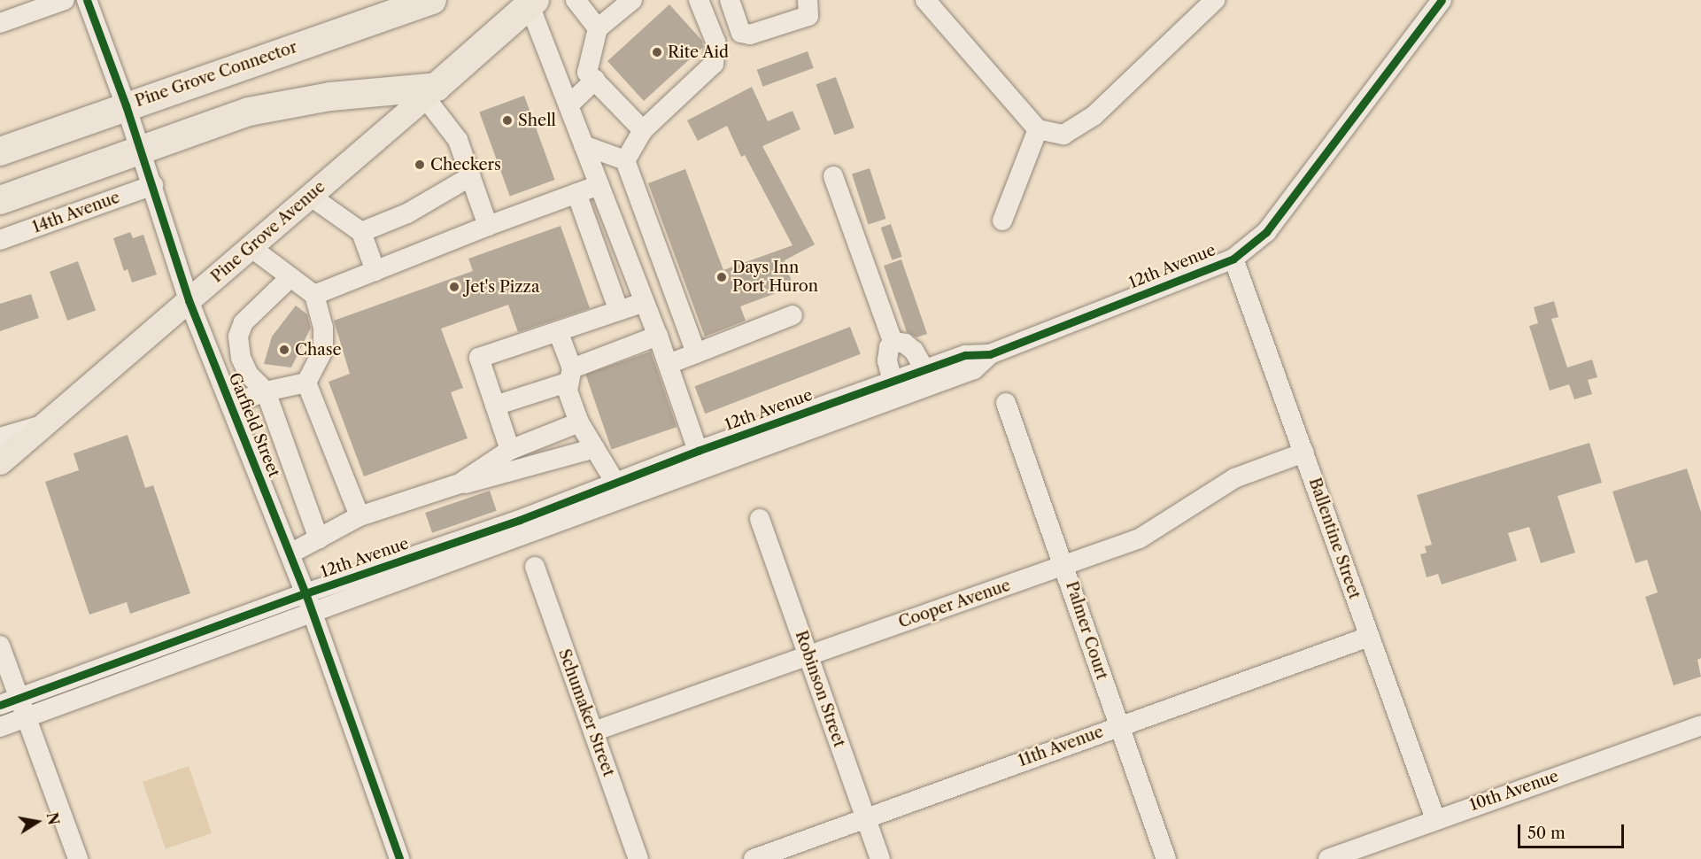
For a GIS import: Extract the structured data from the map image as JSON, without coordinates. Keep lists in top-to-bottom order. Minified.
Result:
{"streets":{"highway":["Pine Grove Connector","Pine Grove Avenue"],"street":["14th Avenue","12th Avenue","Garfield Street","Ballentine Street","Cooper Avenue","Palmer Court","Robinson Street","Schumaker Street","11th Avenue","10th Avenue"]},"crossings":[["Pine Grove Connector","Garfield Street"],["14th Avenue","Garfield Street"],["Pine Grove Avenue","Garfield Street"],["12th Avenue","Garfield Street"],["12th Avenue","Ballentine Street"],["Ballentine Street","Cooper Avenue"],["Ballentine Street","11th Avenue"],["Ballentine Street","10th Avenue"],["Cooper Avenue","Palmer Court"],["Cooper Avenue","Robinson Street"],["Cooper Avenue","Schumaker Street"],["Palmer Court","11th Avenue"],["Robinson Street","11th Avenue"]],"places":["Rite Aid","Shell","Checkers","Days Inn Port Huron","Jet's Pizza","Chase"],"scale_bar":"50 m","north":"right"}
